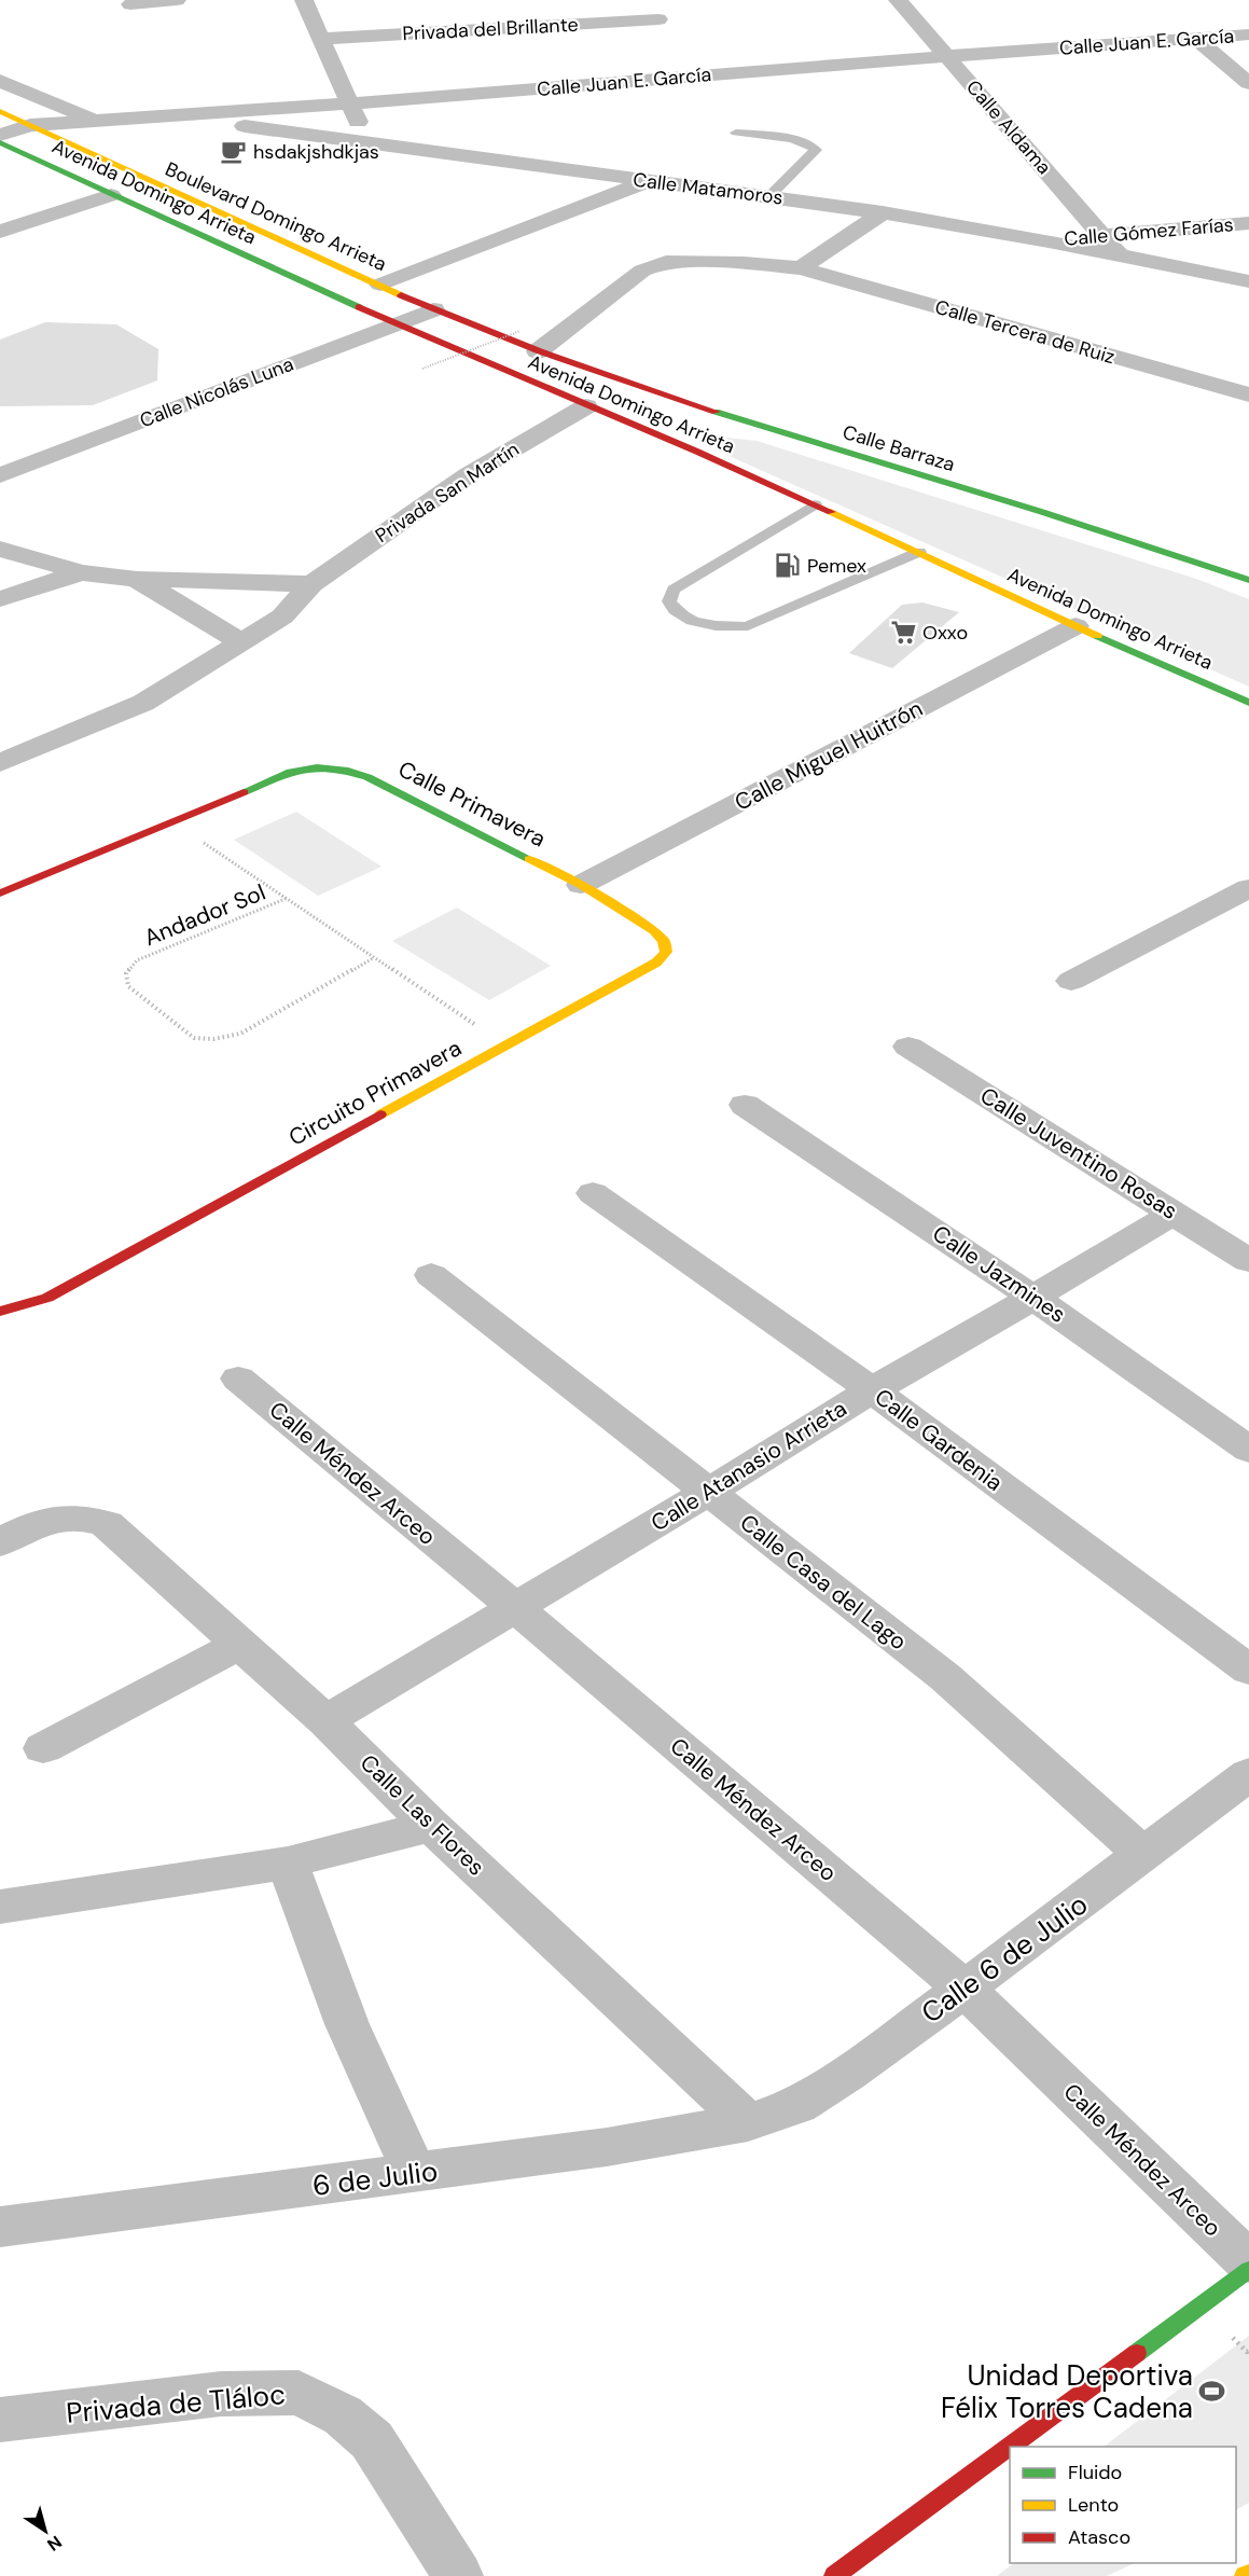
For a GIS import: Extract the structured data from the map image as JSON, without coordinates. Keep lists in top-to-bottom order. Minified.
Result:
{"streets":{"main road":["Avenida Domingo Arrieta","Boulevard Domingo Arrieta","Calle Barraza","Calle Primavera","Circuito Primavera"],"street":["Privada del Brillante","Calle Juan E. García","Calle Aldama","Calle Matamoros","Calle Gómez Farías","Calle Tercera de Ruiz","Calle Nicolás Luna","Privada San Martín","Calle Miguel Huitrón","Calle Juventino Rosas","Calle Jazmines","Calle Gardenia","Calle Atanasio Arrieta","Calle Méndez Arceo","Calle Casa del Lago","Calle Las Flores","Calle 6 de Julio","6 de Julio","Privada de Tláloc"],"path":["Andador Sol"]},"crossings":[["Calle Juan E. García","Calle Aldama"],["Calle Juan E. García","Calle Matamoros"],["Calle Juan E. García","Boulevard Domingo Arrieta"],["Calle Aldama","Calle Matamoros"],["Calle Aldama","Calle Gómez Farías"],["Calle Matamoros","Calle Gómez Farías"],["Avenida Domingo Arrieta","Calle Nicolás Luna"],["Avenida Domingo Arrieta","Privada San Martín"],["Avenida Domingo Arrieta","Calle Miguel Huitrón"],["Boulevard Domingo Arrieta","Calle Tercera de Ruiz"],["Boulevard Domingo Arrieta","Calle Nicolás Luna"],["Boulevard Domingo Arrieta","Calle Barraza"],["Calle Tercera de Ruiz","Calle Barraza"],["Calle Miguel Huitrón","Calle Primavera"],["Calle Miguel Huitrón","Circuito Primavera"],["Calle Primavera","Andador Sol"],["Calle Primavera","Circuito Primavera"],["Andador Sol","Circuito Primavera"],["Calle Juventino Rosas","Calle Atanasio Arrieta"],["Calle Jazmines","Calle Atanasio Arrieta"],["Calle Gardenia","Calle Atanasio Arrieta"],["Calle Atanasio Arrieta","Calle Méndez Arceo"],["Calle Atanasio Arrieta","Calle Casa del Lago"],["Calle Atanasio Arrieta","Calle Las Flores"],["Calle Méndez Arceo","Calle 6 de Julio"],["Calle Casa del Lago","Calle 6 de Julio"],["Calle Las Flores","Calle 6 de Julio"],["Calle Las Flores","6 de Julio"],["Calle 6 de Julio","6 de Julio"]],"places":{"cafe":["hsdakjshdkjas"],"fuel station":["Pemex"],"supermarket":["Oxxo"],"sports":["Unidad Deportiva Félix Torres Cadena"]},"legend":["Fluido","Lento","Atasco"],"north":"bottom right"}
